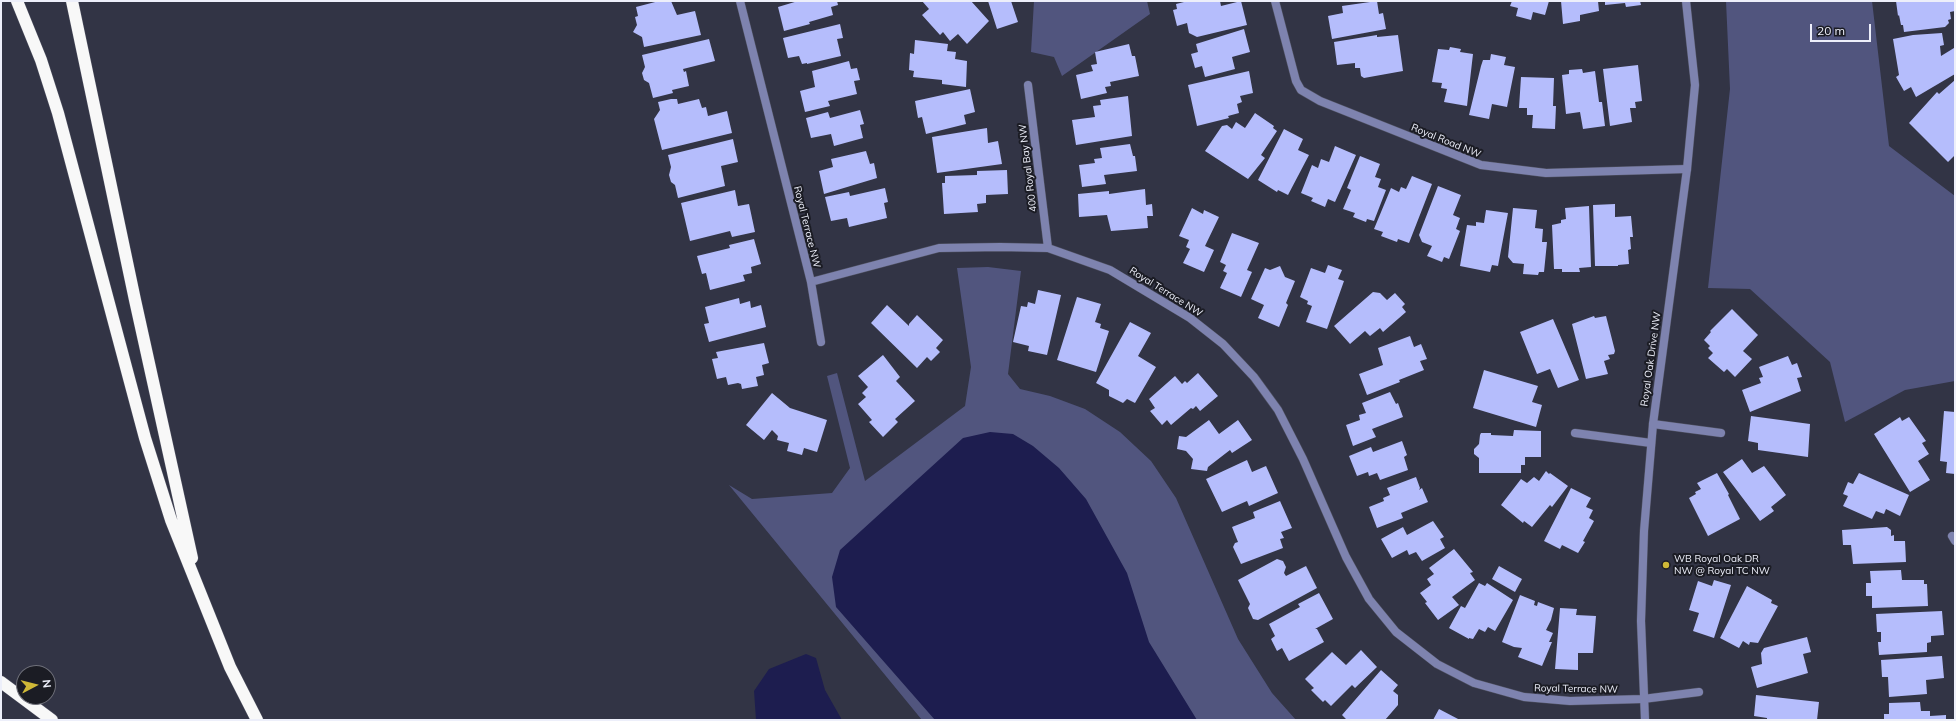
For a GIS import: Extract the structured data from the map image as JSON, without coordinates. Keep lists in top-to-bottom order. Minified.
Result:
{"streets":{"street":["Royal Road NW","400 Royal Bay NW","Royal Terrace NW","Royal Oak Drive NW"]},"crossings":[["Royal Road NW","Royal Oak Drive NW"],["400 Royal Bay NW","Royal Terrace NW"],["Royal Terrace NW","Royal Oak Drive NW"]],"places":["WB Royal Oak DR NW @ Royal TC NW"],"scale_bar":"20 m","north":"right"}
